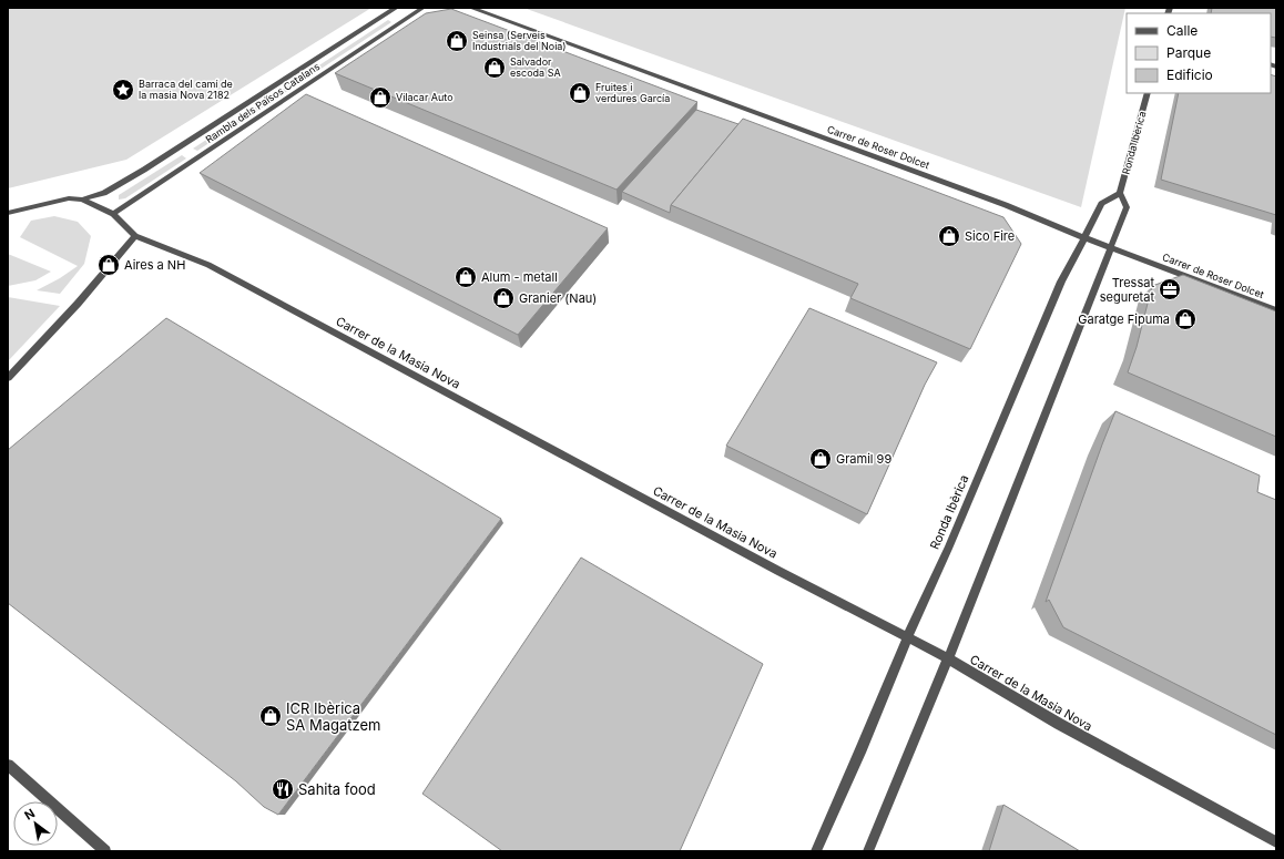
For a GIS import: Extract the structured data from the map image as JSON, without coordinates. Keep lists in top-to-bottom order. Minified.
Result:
{"streets":{"street":["Rambla dels Països Catalans","Ronda Ibèrica","Carrer de Roser Dolcet","Carrer de la Masia Nova"]},"crossings":[["Rambla dels Països Catalans","Carrer de la Masia Nova"],["Ronda Ibèrica","Carrer de Roser Dolcet"],["Ronda Ibèrica","Carrer de la Masia Nova"]],"places":{"shop":["Seinsa (Serveis Industrials del Noia)","Salvador escoda SA","Fruites i verdures García","Vilacar Auto","Sico Fire","Aires a NH","Alum - metall","Granier (Nau)","Garatge Fipuma","Gramil 99","ICR Ibèrica SA Magatzem"],"place":["Barraca del camí de la masia Nova 2182"],"office":["Tressat seguretat"],"restaurant":["Sahita food"]},"legend":["Calle","Parque","Edificio"],"north":"top left"}
